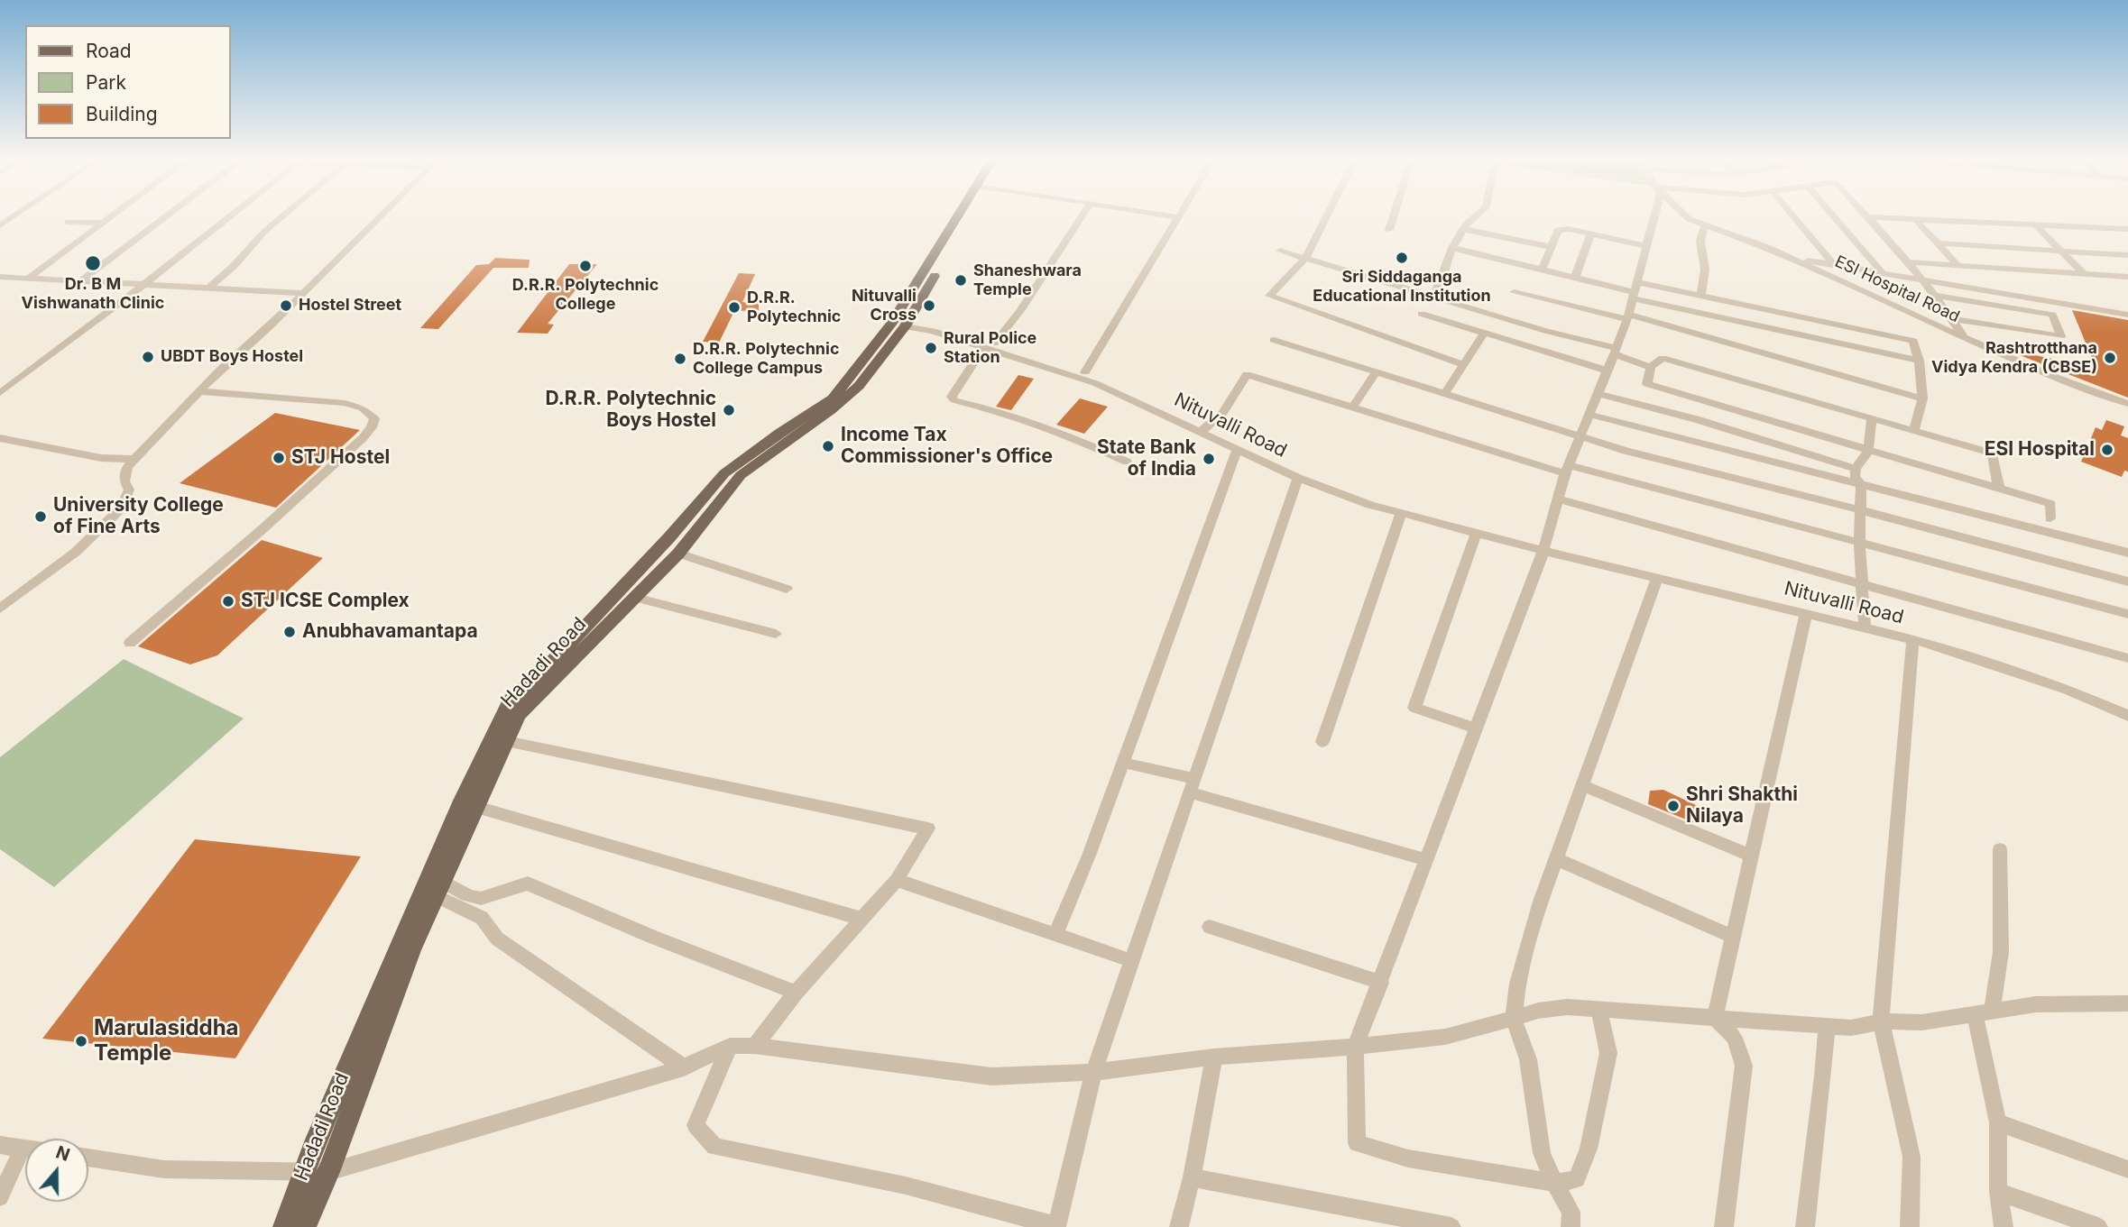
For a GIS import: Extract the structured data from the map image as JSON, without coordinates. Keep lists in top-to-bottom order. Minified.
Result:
{"streets":{"main road":["Hadadi Road"],"street":["ESI Hospital Road","Nituvalli Road"]},"crossings":[["Nituvalli Road","Hadadi Road"]],"places":["Sri Siddaganga Educational Institution","Dr. B M Vishwanath Clinic","D.R.R. Polytechnic College","Shaneshwara Temple","Hostel Street","Nituvalli Cross","D.R.R. Polytechnic","Rural Police Station","UBDT Boys Hostel","Rashtrotthana Vidya Kendra (CBSE)","D.R.R. Polytechnic College Campus","D.R.R. Polytechnic Boys Hostel","Income Tax Commissioner's Office","ESI Hospital","STJ Hostel","State Bank of India","University College of Fine Arts","STJ ICSE Complex","Anubhavamantapa","Shri Shakthi Nilaya","Marulasiddha Temple"],"legend":["Road","Park","Building"],"north":"top"}
